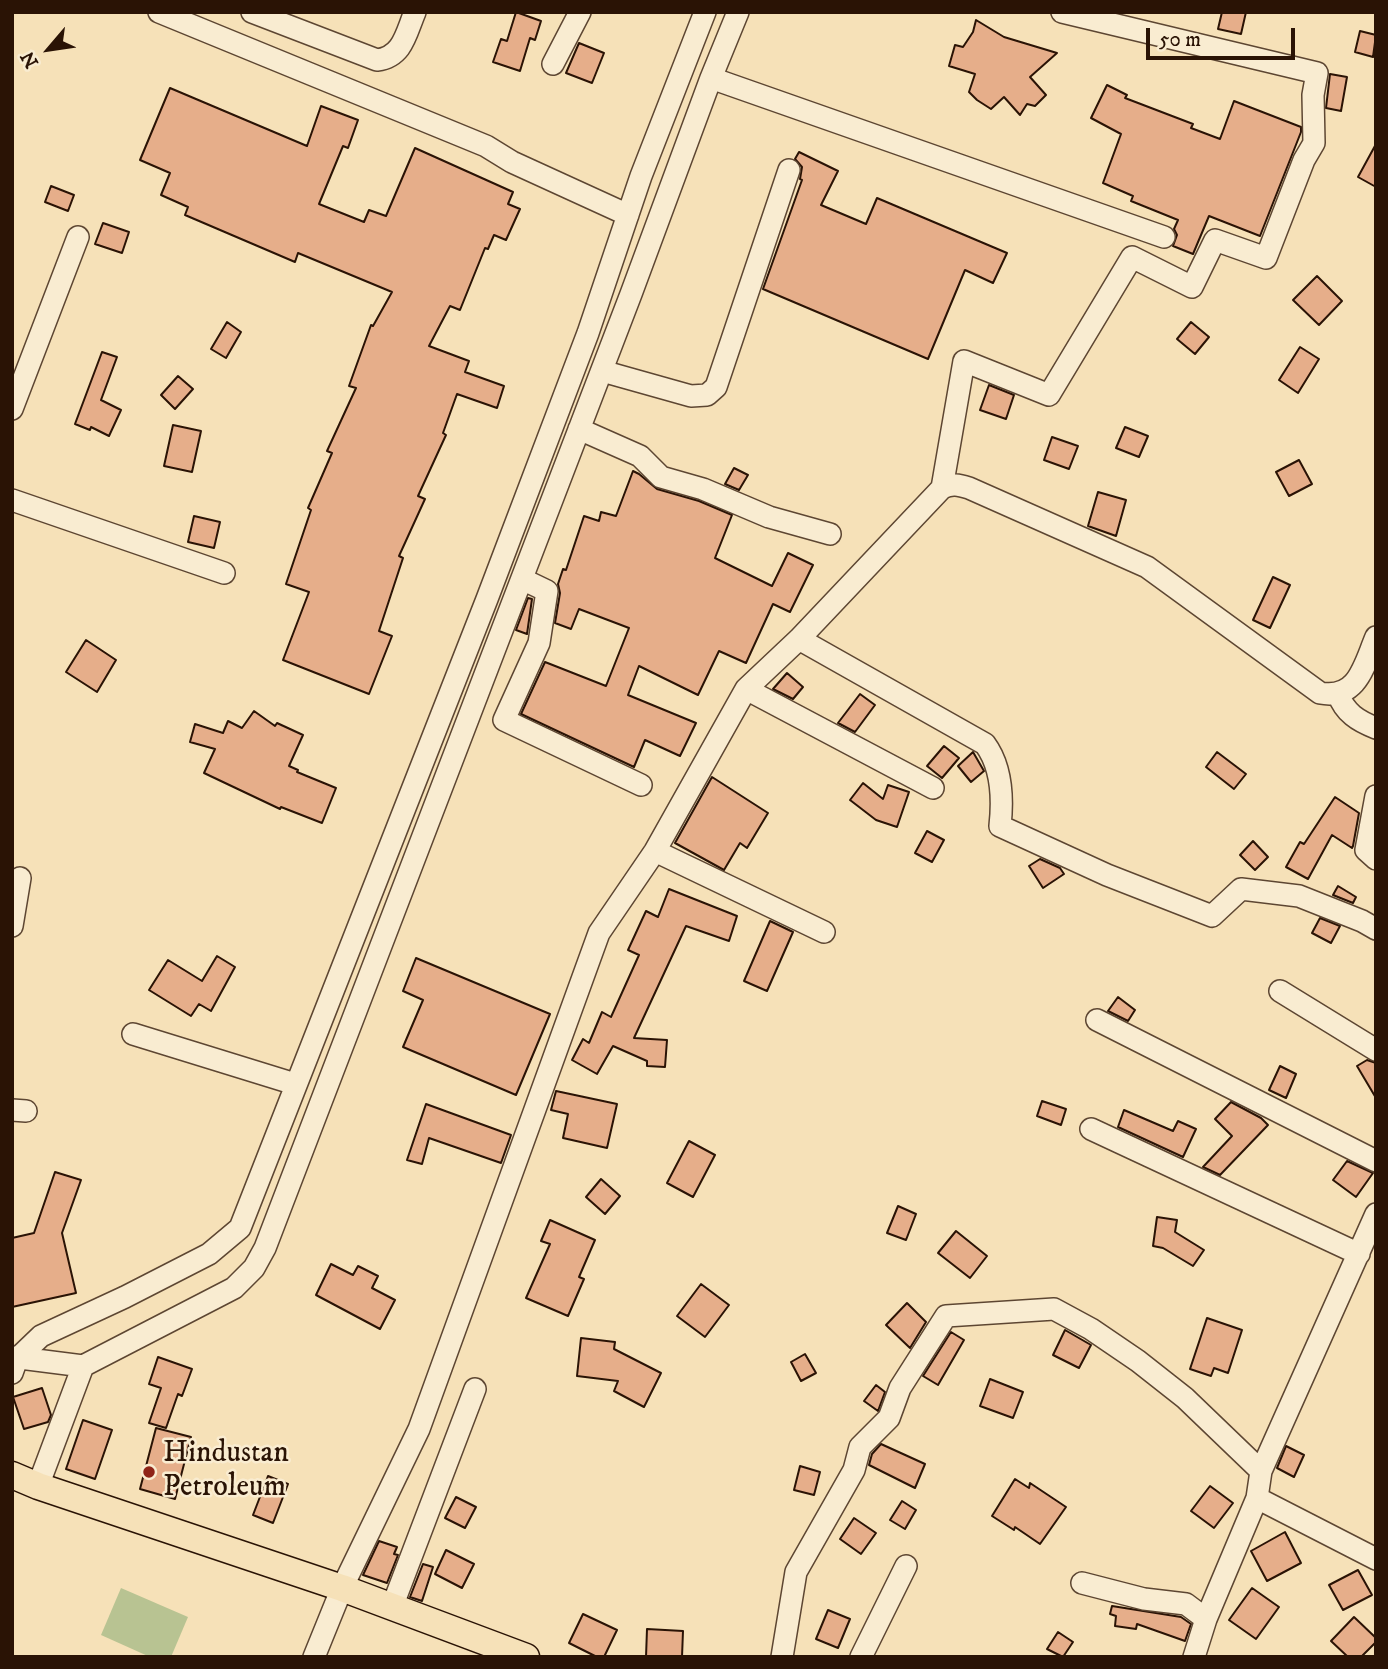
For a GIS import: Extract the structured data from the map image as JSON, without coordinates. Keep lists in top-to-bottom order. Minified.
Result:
{"places":["Hindustan Petroleum"],"scale_bar":"50 m","north":"bottom left"}
